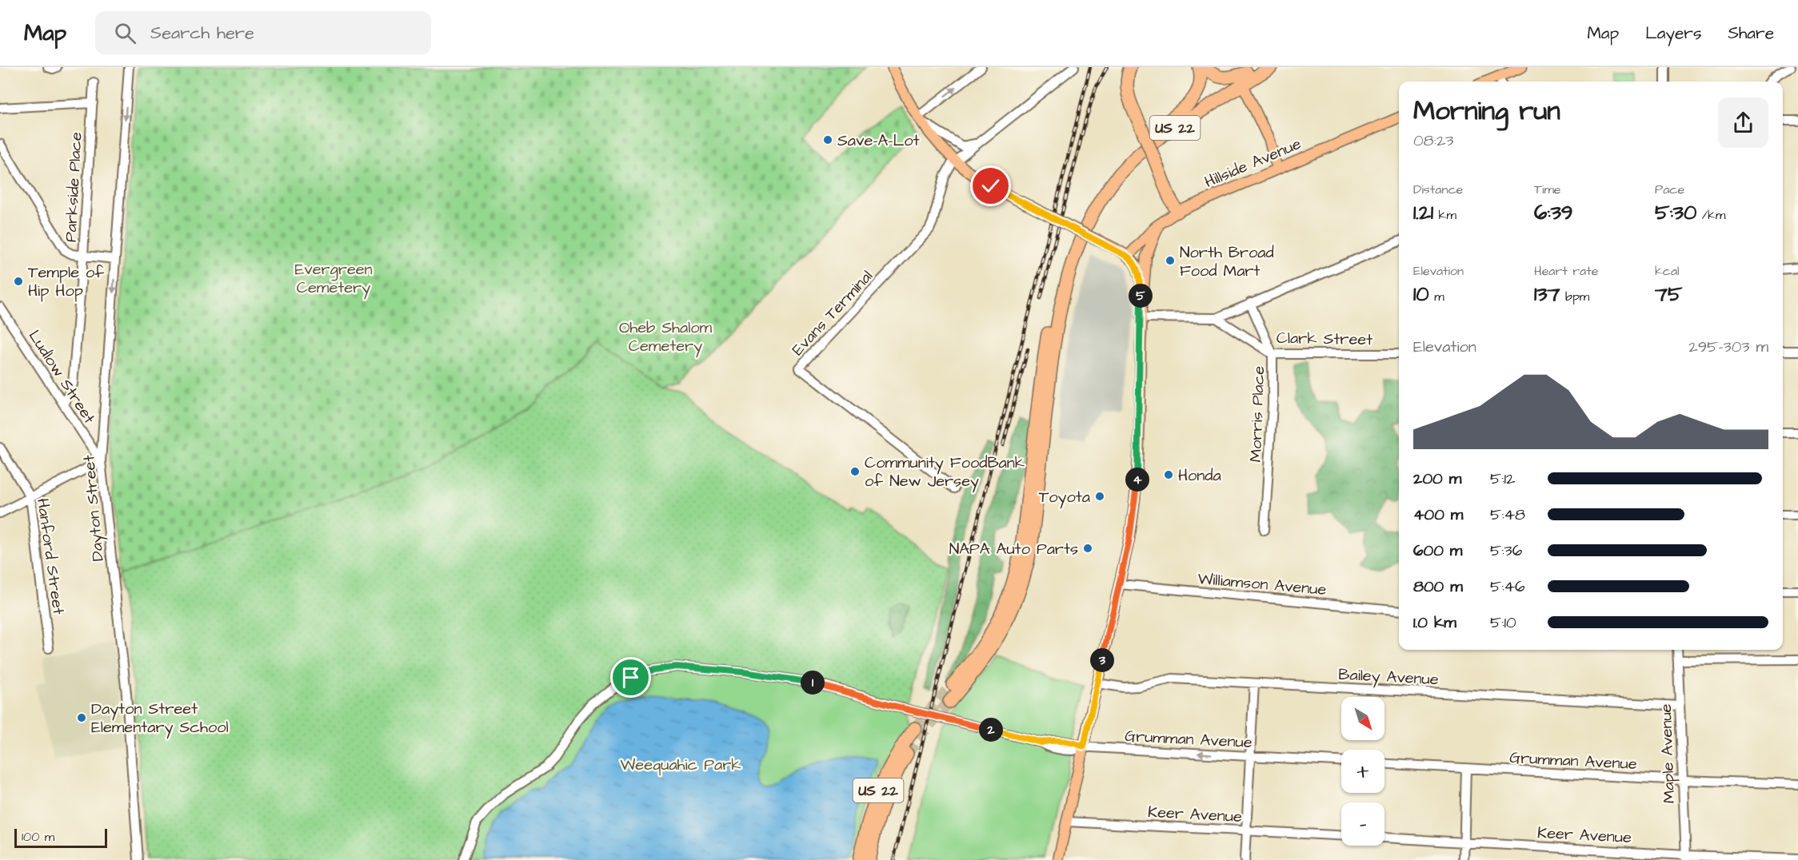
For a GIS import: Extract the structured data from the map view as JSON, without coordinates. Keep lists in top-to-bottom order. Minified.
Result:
{"streets":{"highway":["US 22"],"main road":["Hillside Avenue"],"street":["Parkside Place","Evans Terminal","Clark Street","Ludlow Street","Morris Place","Dayton Street","Hanford Street","Williamson Avenue","Bailey Avenue","Grumman Avenue","Maple Avenue","Keer Avenue"]},"crossings":[["Parkside Place","Ludlow Street"],["Clark Street","Morris Place"],["Ludlow Street","Dayton Street"],["Bailey Avenue","Maple Avenue"],["Grumman Avenue","Maple Avenue"],["Maple Avenue","Keer Avenue"]],"one_way":["Dayton Street"],"parks":["Evergreen Cemetery","Oheb Shalom Cemetery","Weequahic Park"],"places":["Save-A-Lot","North Broad Food Mart","Temple of Hip Hop","Community FoodBank of New Jersey","Honda","Toyota","NAPA Auto Parts","Dayton Street Elementary School"],"scale_bar":"100 m","north":"bottom right","page":{"header":"Map","search":"Search here","nav":["Map","Layers","Share"],"heading":["Morning run","08:23"],"stats":[["Distance","1.21 km"],["Time","6:39"],["Pace","5:30 /km"],["Elevation","10 m"],["Heart rate","137 bpm"],["kcal","75"]],"pins":["5","4","3","1","2"],"chart":["Elevation","295–303 m"],"list":[{"name":"200 m","note":"5:12"},{"name":"400 m","note":"5:48"},{"name":"600 m","note":"5:36"},{"name":"800 m","note":"5:46"},{"name":"1.0 km","note":"5:10"}],"map_buttons":["+","−"],"scale":"100 m"}}
